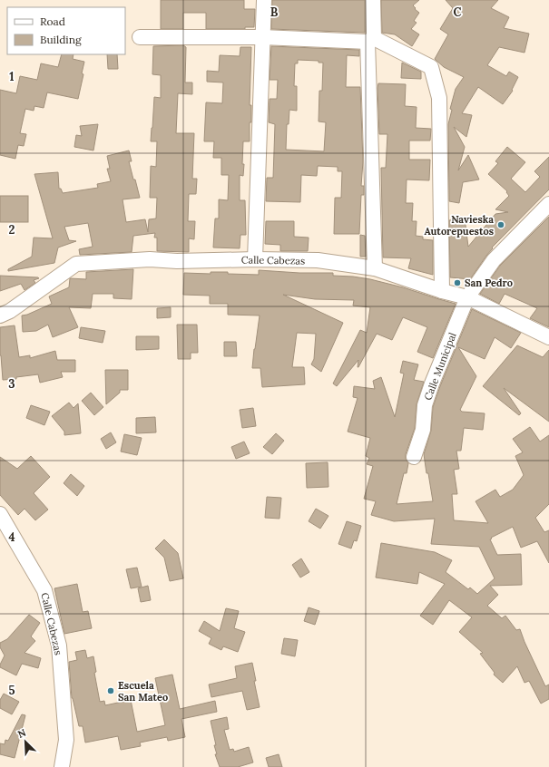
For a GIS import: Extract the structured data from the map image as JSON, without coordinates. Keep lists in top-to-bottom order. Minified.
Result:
{"streets":{"street":["Calle Cabezas","Calle Municipal"]},"crossings":[["Calle Cabezas","Calle Municipal"]],"places":["Navieska Autorepuestos","San Pedro","Escuela San Mateo"],"legend":["Road","Building"],"north":"top left","grid":{"columns":["B","C"],"rows":["1","2","3","4","5"]}}
